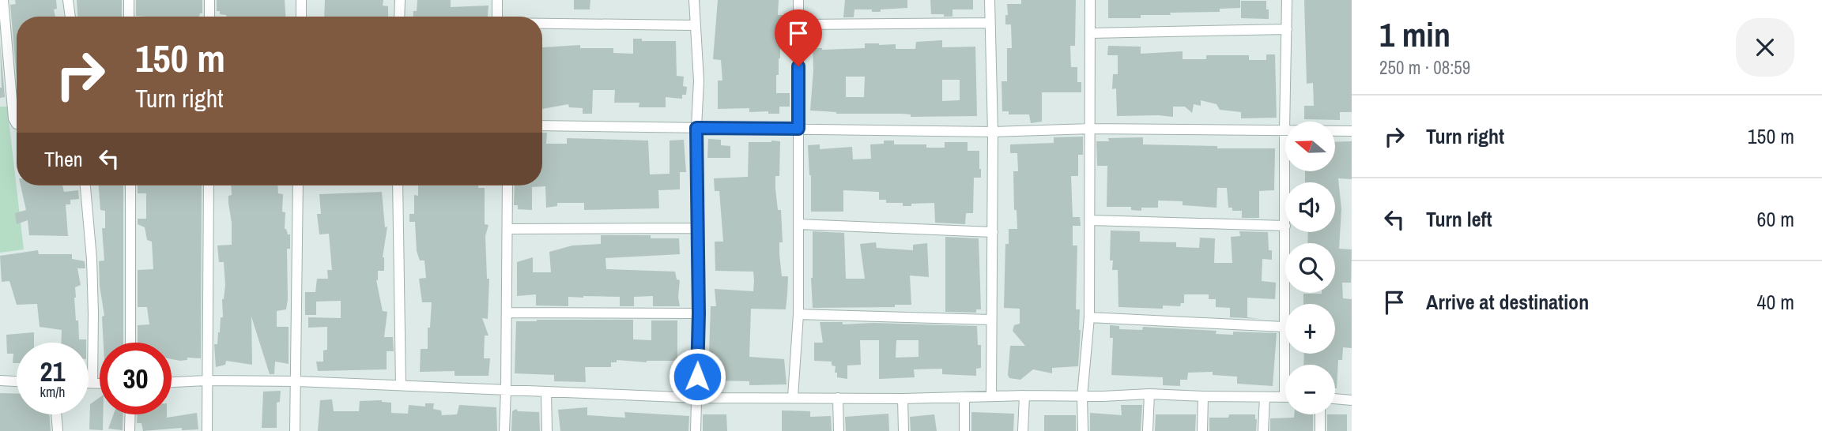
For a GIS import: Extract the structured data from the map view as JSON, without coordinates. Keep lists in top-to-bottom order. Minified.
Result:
{"north":"left","page":{"heading":["1 min","250 m · 08:59"],"turn":["150 m","Turn right"],"list":[{"name":"Turn right","value":"150 m"},{"name":"Turn left","value":"60 m"},{"name":"Arrive at destination","value":"40 m"}],"map_buttons":["+","−"],"then":"Then","speed":"21 km/h","limit":"30"}}
